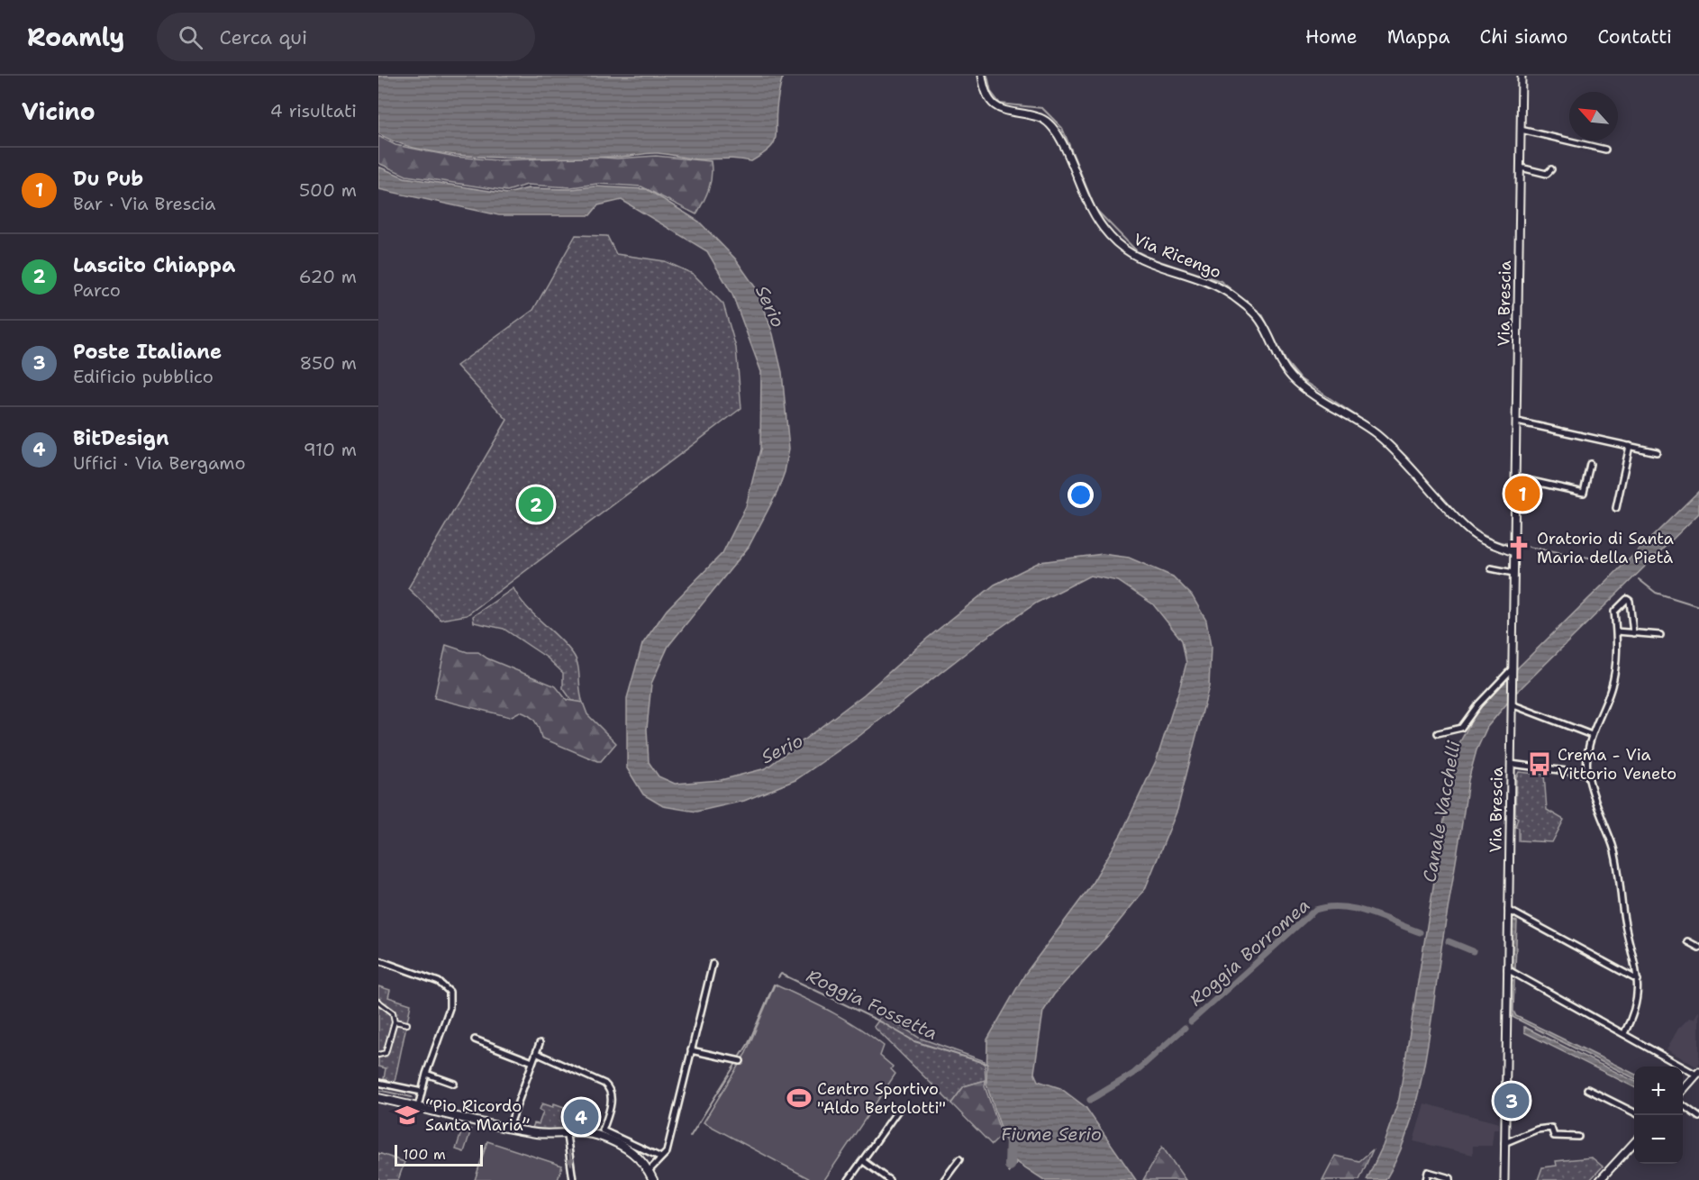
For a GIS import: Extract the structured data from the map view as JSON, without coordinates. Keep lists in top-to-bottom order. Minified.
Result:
{"streets":{"street":["Via Ricengo","Via Brescia"]},"crossings":[["Via Ricengo","Via Brescia"]],"water":["Serio","Canale Vacchelli","Roggia Borromea","Roggia Fossetta","Fiume Serio"],"places":{"church":["Oratorio di Santa Maria della Pietà"],"bus stop":["Crema - Via Vittorio Veneto"],"sports":["Centro Sportivo \"Aldo Bertolotti\""],"school or university":["“Pio Ricordo Santa Maria”"]},"scale_bar":"100 m","north":"top left","page":{"header":"Roamly","search":"Cerca qui","nav":["Home","Mappa","Chi siamo","Contatti"],"heading":["Vicino","4 risultati"],"list":[{"mark":"1","name":"Du Pub","note":"Bar · Via Brescia","value":"500 m"},{"mark":"2","name":"Lascito Chiappa","note":"Parco","value":"620 m"},{"mark":"3","name":"Poste Italiane","note":"Edificio pubblico","value":"850 m"},{"mark":"4","name":"BitDesign","note":"Uffici · Via Bergamo","value":"910 m"}],"pins":["1","2","3","4"],"map_buttons":["+","−"],"scale":"100 m"}}
